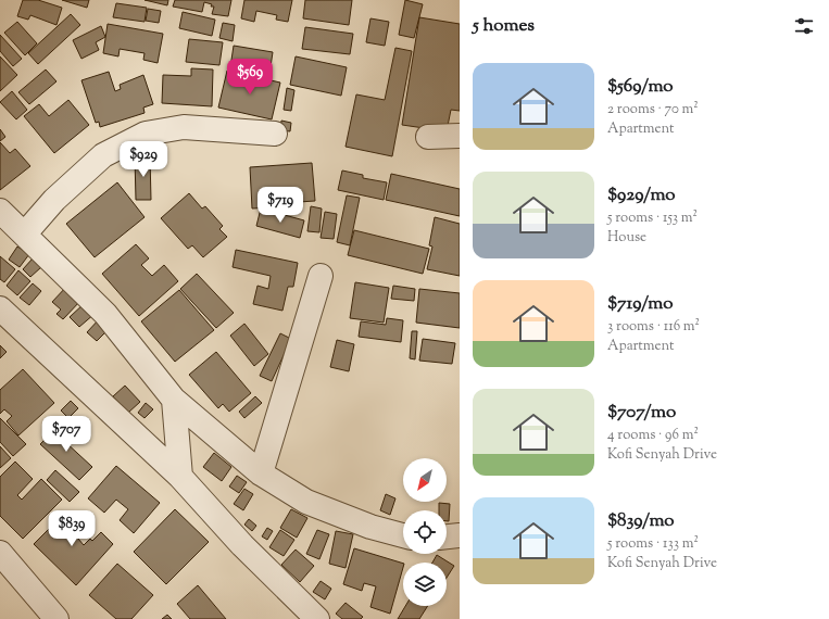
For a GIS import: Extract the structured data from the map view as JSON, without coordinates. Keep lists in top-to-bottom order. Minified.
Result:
{"north":"bottom left","page":{"heading":"5 homes","list":[{"name":"$569/mo","note":"2 rooms · 70 m² · Apartment"},{"name":"$929/mo","note":"5 rooms · 153 m² · House"},{"name":"$719/mo","note":"3 rooms · 116 m² · Apartment"},{"name":"$707/mo","note":"4 rooms · 96 m² · Kofi Senyah Drive"},{"name":"$839/mo","note":"5 rooms · 133 m² · Kofi Senyah Drive"}],"price":["$569","$929","$719","$707","$839"]}}
